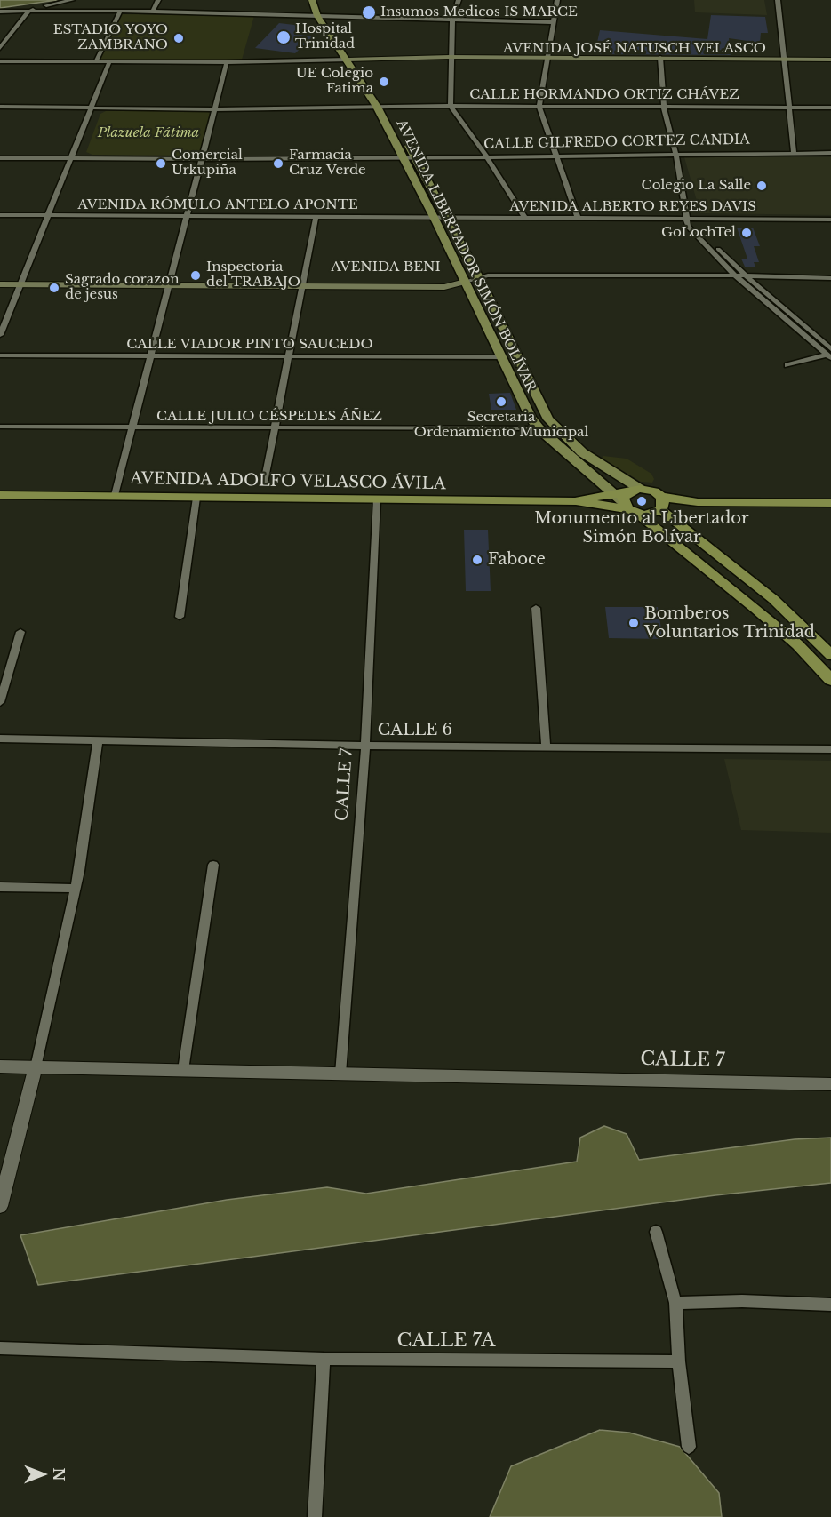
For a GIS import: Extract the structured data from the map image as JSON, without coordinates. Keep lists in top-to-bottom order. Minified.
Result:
{"streets":{"highway":["AVENIDA ADOLFO VELASCO ÁVILA"],"main road":["AVENIDA JOSÉ NATUSCH VELASCO","AVENIDA LIBERTADOR SIMÓN BOLÍVAR","AVENIDA BENI"],"street":["CALLE HORMANDO ORTIZ CHÁVEZ","CALLE GILFREDO CORTEZ CANDIA","AVENIDA RÓMULO ANTELO APONTE","AVENIDA ALBERTO REYES DAVIS","CALLE VIADOR PINTO SAUCEDO","CALLE JULIO CÉSPEDES ÁÑEZ","CALLE 6","CALLE 7","CALLE 7A"]},"crossings":[["AVENIDA JOSÉ NATUSCH VELASCO","AVENIDA LIBERTADOR SIMÓN BOLÍVAR"],["CALLE HORMANDO ORTIZ CHÁVEZ","AVENIDA LIBERTADOR SIMÓN BOLÍVAR"],["CALLE GILFREDO CORTEZ CANDIA","AVENIDA LIBERTADOR SIMÓN BOLÍVAR"],["AVENIDA RÓMULO ANTELO APONTE","AVENIDA ALBERTO REYES DAVIS"],["AVENIDA RÓMULO ANTELO APONTE","AVENIDA LIBERTADOR SIMÓN BOLÍVAR"],["AVENIDA ALBERTO REYES DAVIS","AVENIDA LIBERTADOR SIMÓN BOLÍVAR"],["AVENIDA LIBERTADOR SIMÓN BOLÍVAR","AVENIDA BENI"],["AVENIDA LIBERTADOR SIMÓN BOLÍVAR","CALLE VIADOR PINTO SAUCEDO"],["AVENIDA LIBERTADOR SIMÓN BOLÍVAR","CALLE JULIO CÉSPEDES ÁÑEZ"],["AVENIDA LIBERTADOR SIMÓN BOLÍVAR","AVENIDA ADOLFO VELASCO ÁVILA"],["AVENIDA ADOLFO VELASCO ÁVILA","CALLE 7"],["CALLE 6","CALLE 7"]],"parks":["Plazuela Fátima"],"places":["Insumos Medicos IS MARCE","Hospital Trinidad","ESTADIO YOYO ZAMBRANO","UE Colegio Fatima","Comercial Urkupiña","Farmacia Cruz Verde","Colegio La Salle","GoLochTel","Inspectoria del TRABAJO","Sagrado corazon de jesus","Secretaria Ordenamiento Municipal","Monumento al Libertador Simón Bolívar","Faboce","Bomberos Voluntarios Trinidad"],"north":"right"}
